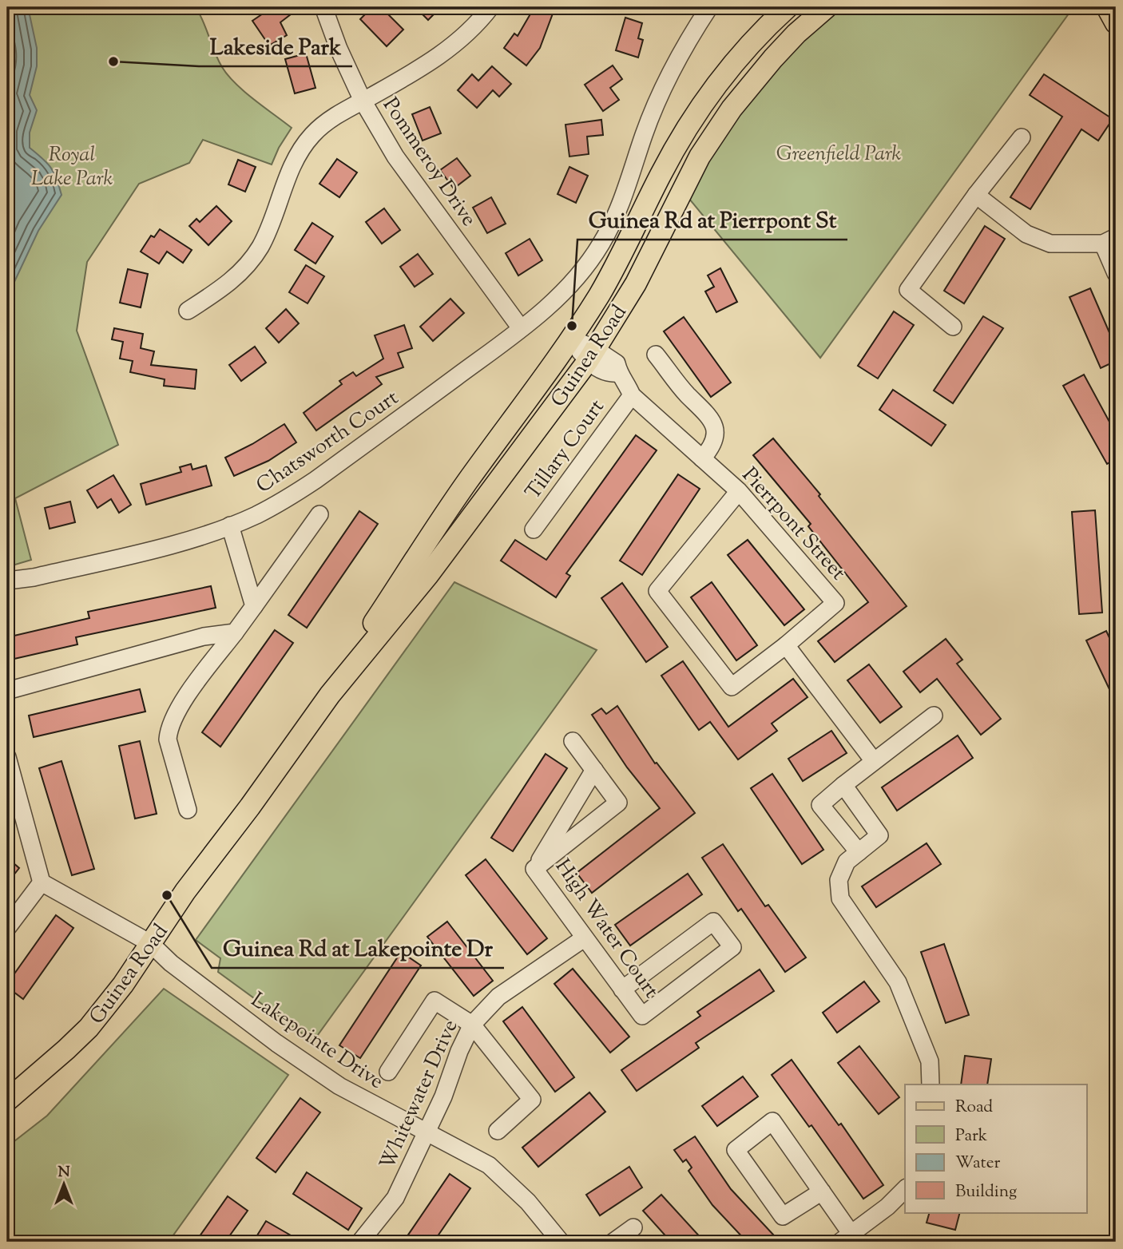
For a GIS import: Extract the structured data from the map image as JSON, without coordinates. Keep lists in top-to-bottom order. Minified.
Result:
{"streets":{"main road":["Guinea Road"],"street":["Pommeroy Drive","Chatsworth Court","Tillary Court","Pierrpont Street","High Water Court","Lakepointe Drive","Whitewater Drive"]},"crossings":[["Pommeroy Drive","Chatsworth Court"],["Guinea Road","Pierrpont Street"],["Guinea Road","Lakepointe Drive"],["Tillary Court","Pierrpont Street"],["High Water Court","Whitewater Drive"],["Lakepointe Drive","Whitewater Drive"]],"parks":["Greenfield Park","Royal Lake Park"],"places":["Lakeside Park","Guinea Rd at Pierrpont St","Guinea Rd at Lakepointe Dr"],"legend":["Road","Park","Water","Building"],"north":"top"}
